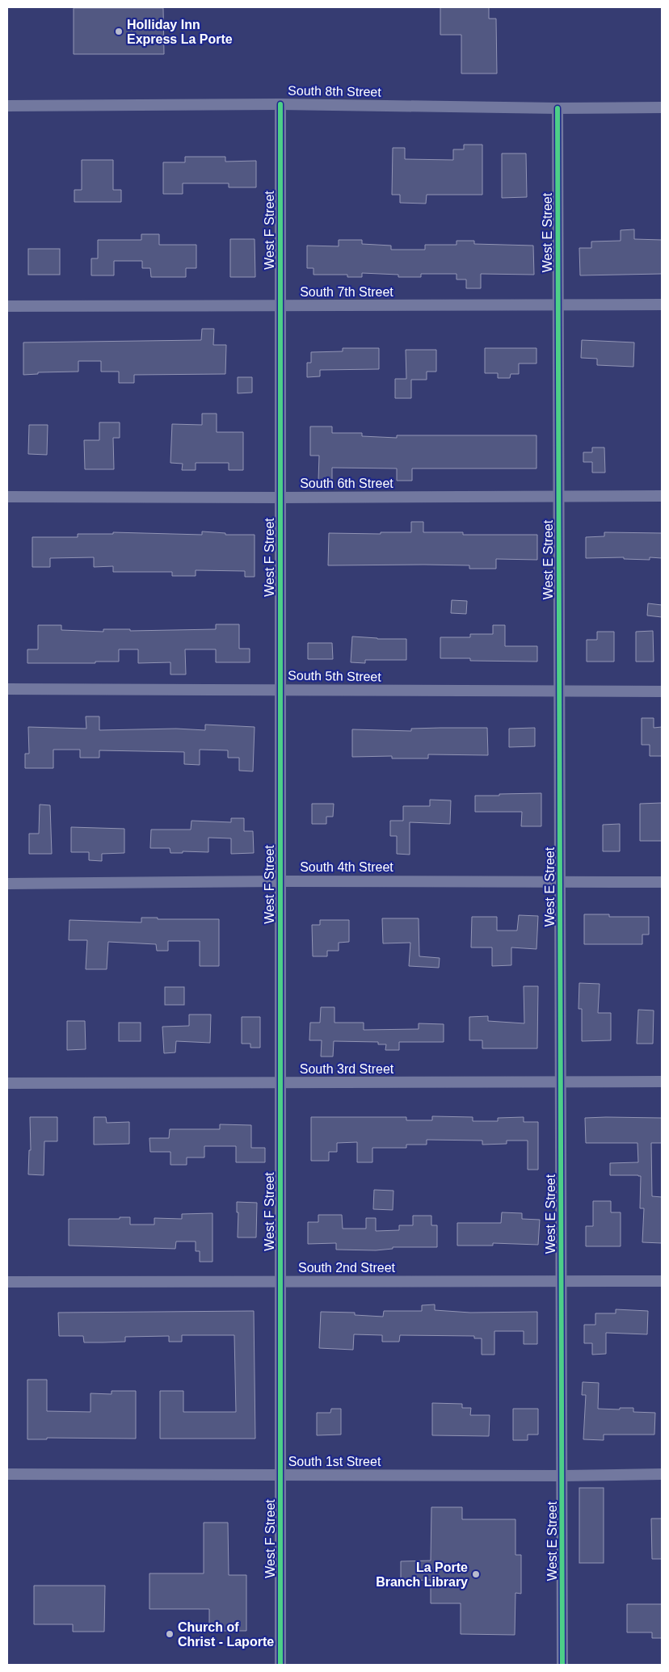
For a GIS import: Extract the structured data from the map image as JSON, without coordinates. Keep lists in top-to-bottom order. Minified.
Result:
{"streets":{"street":["South 8th Street","West F Street","West E Street","South 7th Street","South 6th Street","South 5th Street","South 4th Street","South 3rd Street","South 2nd Street","South 1st Street"]},"crossings":[["South 8th Street","West F Street"],["South 8th Street","West E Street"],["West F Street","South 7th Street"],["West F Street","South 6th Street"],["West F Street","South 5th Street"],["West F Street","South 4th Street"],["West F Street","South 3rd Street"],["West F Street","South 2nd Street"],["West F Street","South 1st Street"],["West E Street","South 7th Street"],["West E Street","South 6th Street"],["West E Street","South 5th Street"],["West E Street","South 4th Street"],["West E Street","South 3rd Street"],["West E Street","South 2nd Street"],["West E Street","South 1st Street"]],"places":["Holliday Inn Express La Porte","La Porte Branch Library","Church of Christ - Laporte"]}
